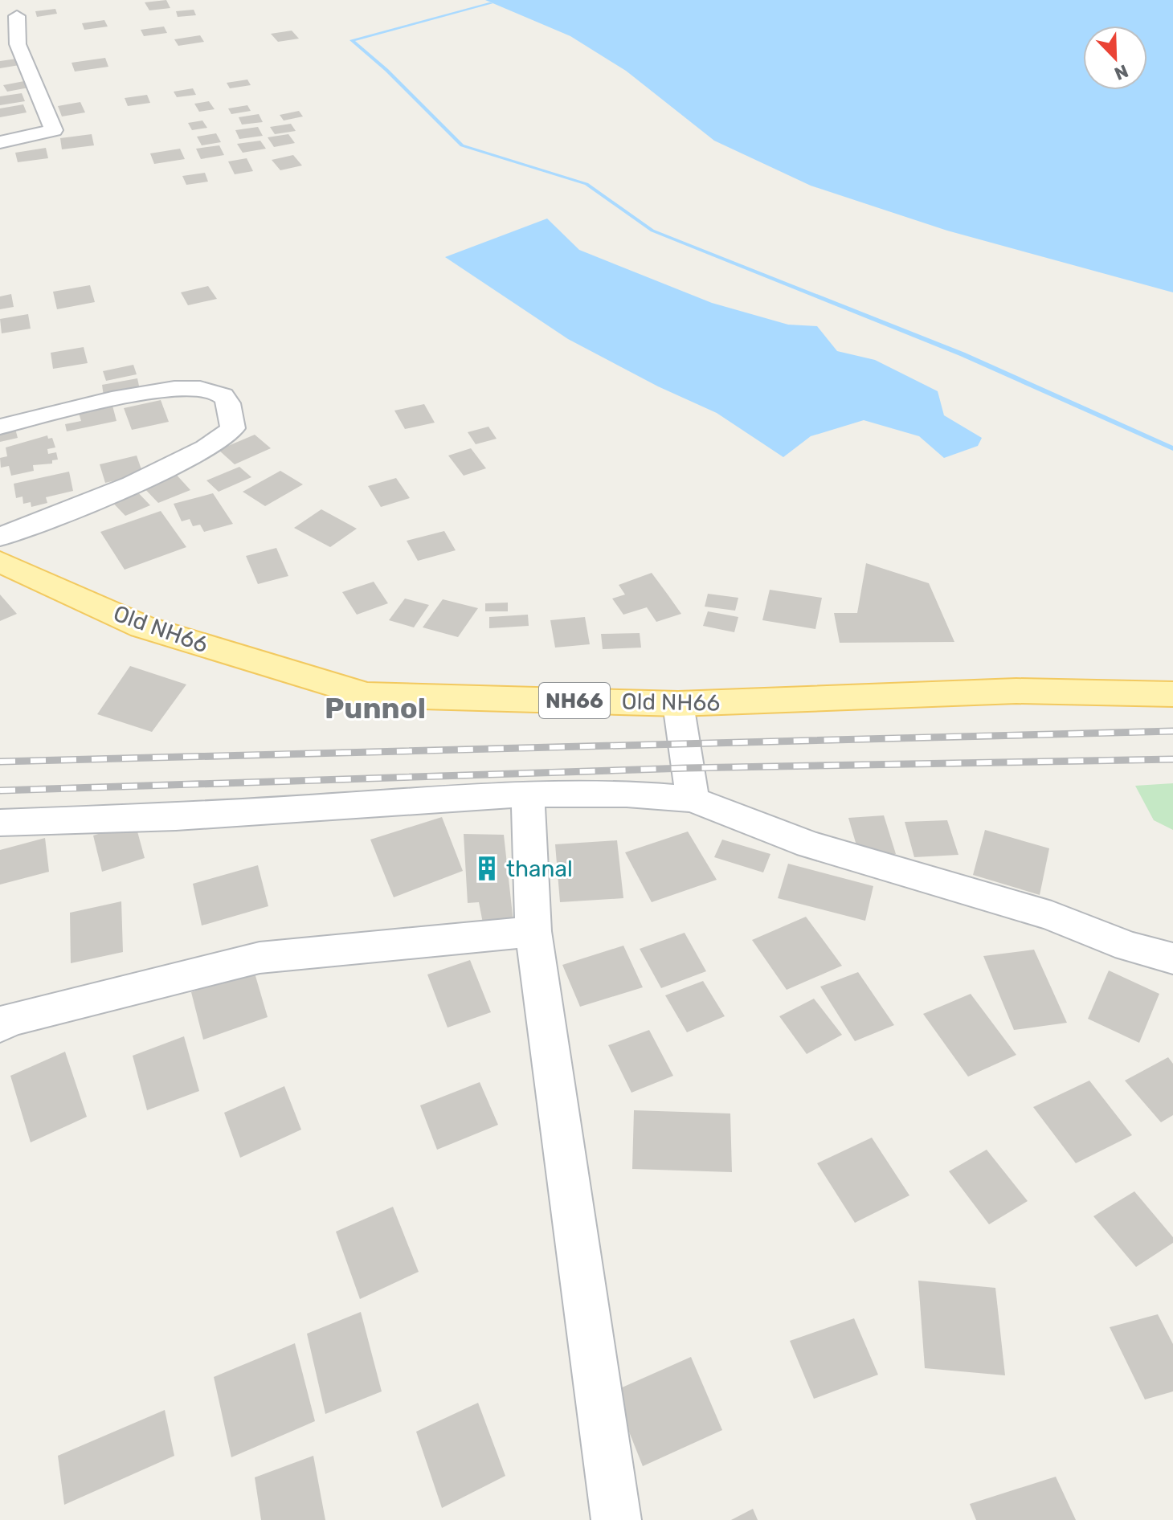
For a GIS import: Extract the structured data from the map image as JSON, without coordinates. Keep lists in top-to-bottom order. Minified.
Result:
{"streets":{"main road":["Old NH66","NH66"]},"districts":["Punnol"],"places":{"building":["thanal"]},"north":"bottom right"}
